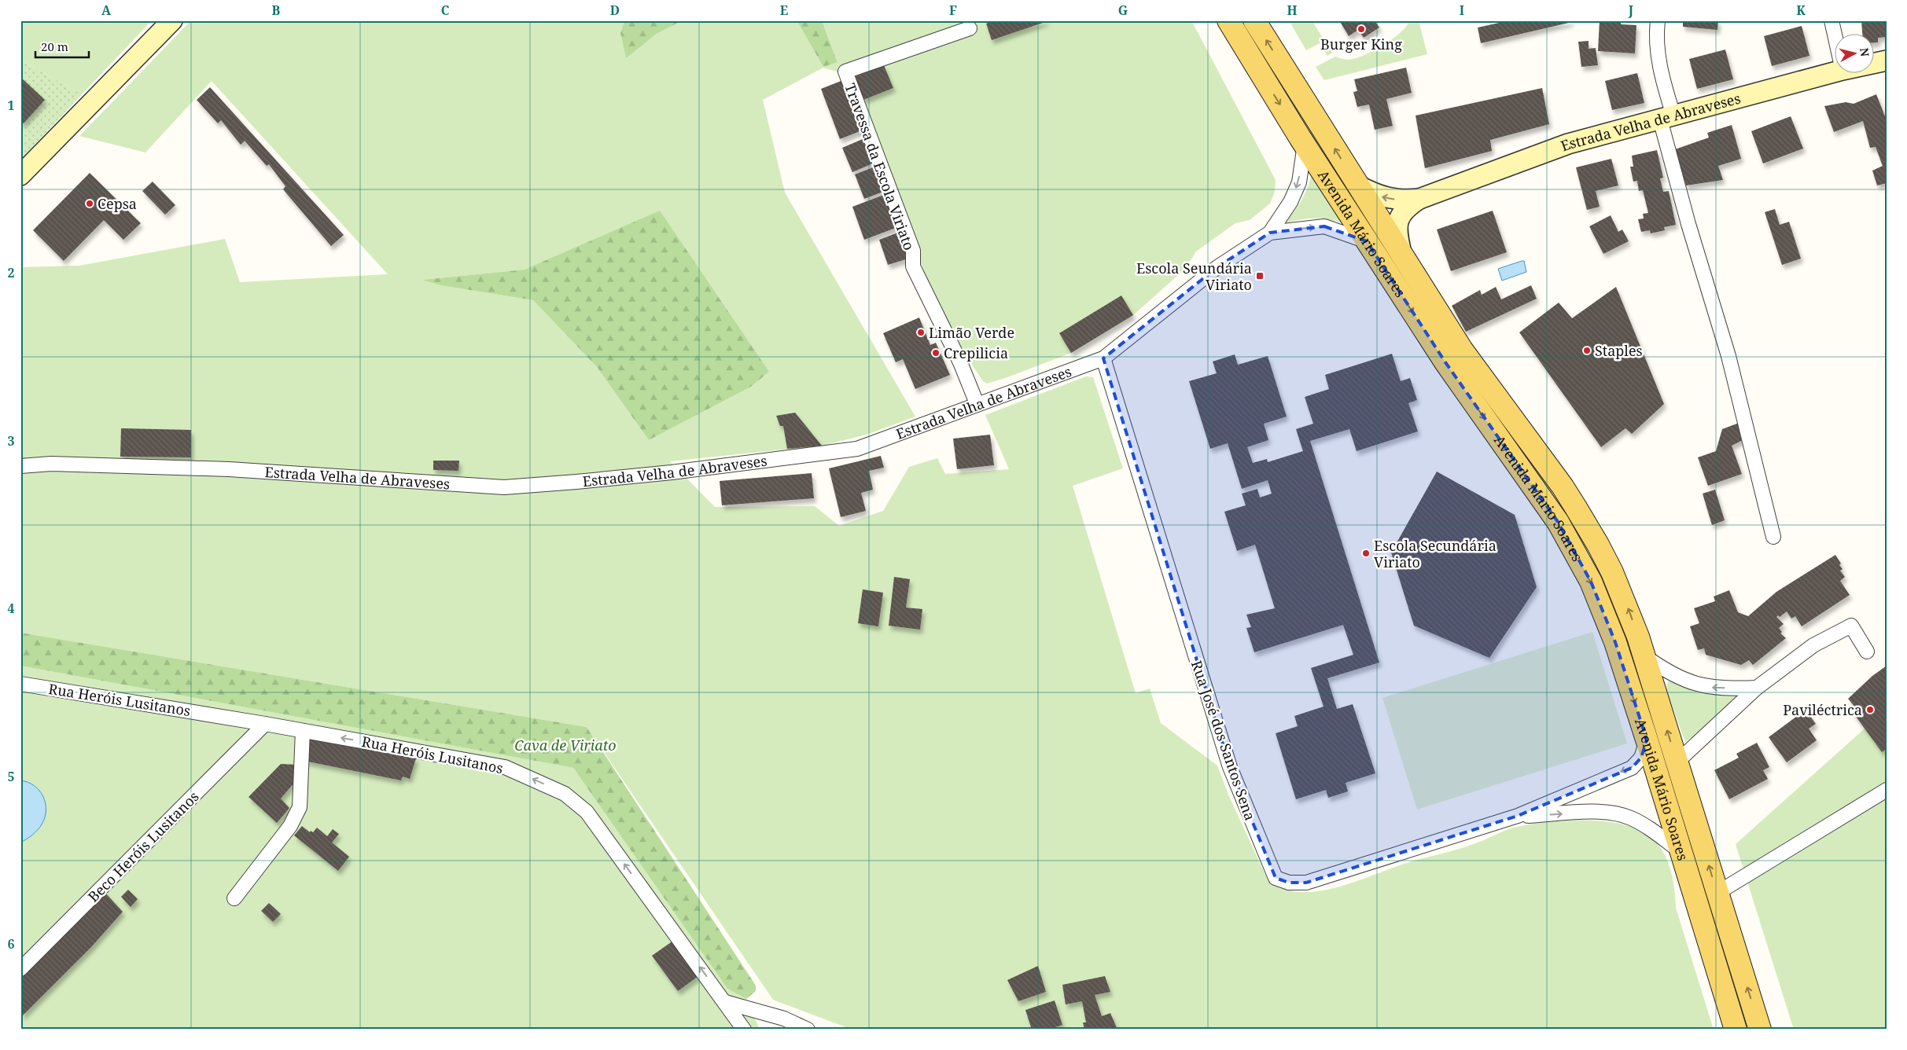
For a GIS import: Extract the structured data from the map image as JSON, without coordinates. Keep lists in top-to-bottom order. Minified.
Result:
{"streets":{"main road":["Avenida Mário Soares"],"street":["Estrada Velha de Abraveses","Travessa da Escola Viriato","Rua Heróis Lusitanos","Rua José dos Santos Sena","Beco Heróis Lusitanos"]},"crossings":[["Estrada Velha de Abraveses","Travessa da Escola Viriato"],["Estrada Velha de Abraveses","Rua José dos Santos Sena"],["Avenida Mário Soares","Rua José dos Santos Sena"],["Rua Heróis Lusitanos","Beco Heróis Lusitanos"]],"one_way":["Rua Heróis Lusitanos"],"parks":["Cava de Viriato"],"places":{"other":["Burger King","Cepsa","Limão Verde","Staples","Crepilicia","Escola Secundária Viriato","Paviléctrica"],"transit":["Escola Seundária Viriato"]},"scale_bar":"20 m","north":"right","grid":{"columns":["A","B","C","D","E","F","G","H","I","J","K"],"rows":["1","2","3","4","5","6"]}}
